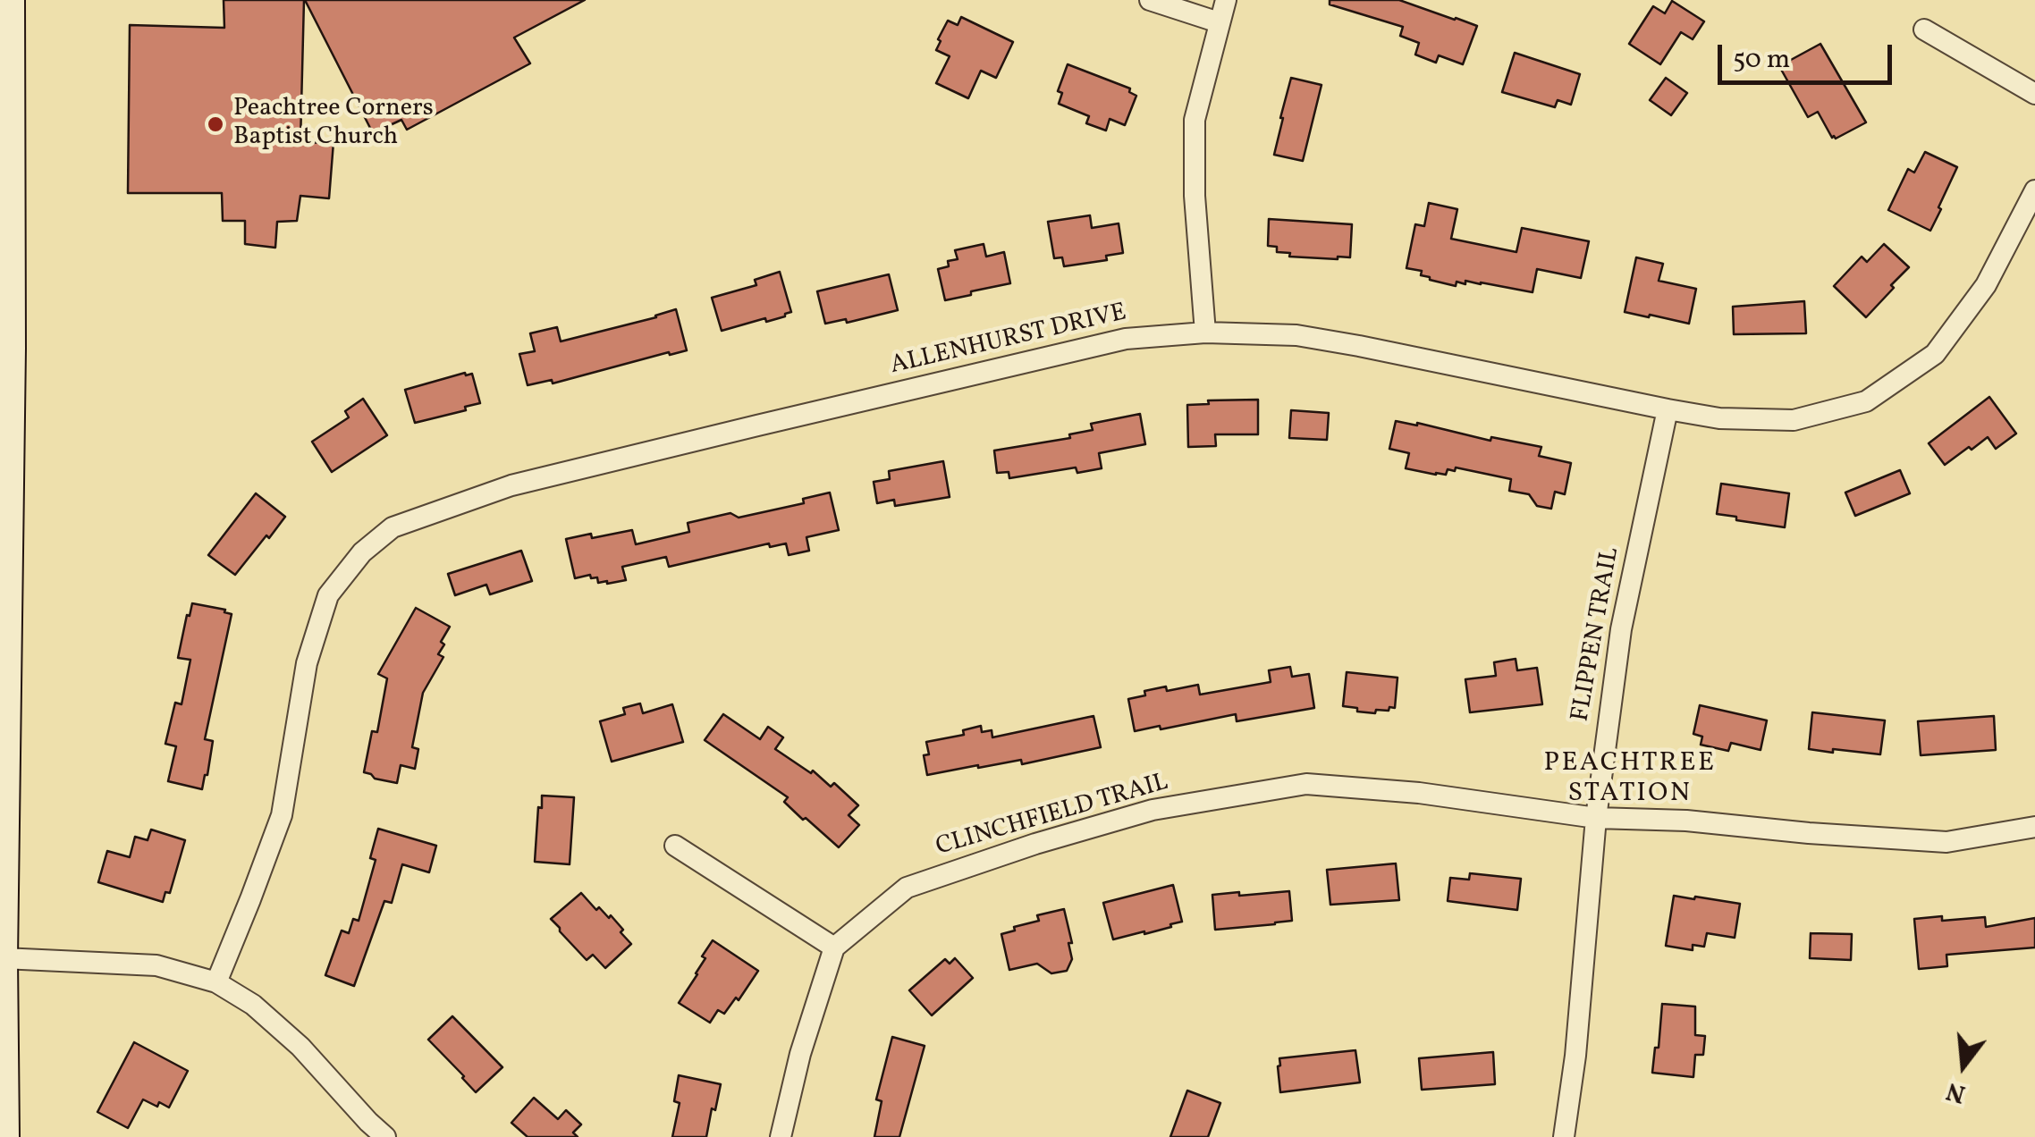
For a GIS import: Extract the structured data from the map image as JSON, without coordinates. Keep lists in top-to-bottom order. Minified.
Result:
{"streets":{"street":["ALLENHURST DRIVE","FLIPPEN TRAIL","CLINCHFIELD TRAIL"]},"crossings":[["ALLENHURST DRIVE","FLIPPEN TRAIL"],["FLIPPEN TRAIL","CLINCHFIELD TRAIL"]],"districts":["PEACHTREE STATION"],"places":["Peachtree Corners Baptist Church"],"scale_bar":"50 m","north":"bottom"}
